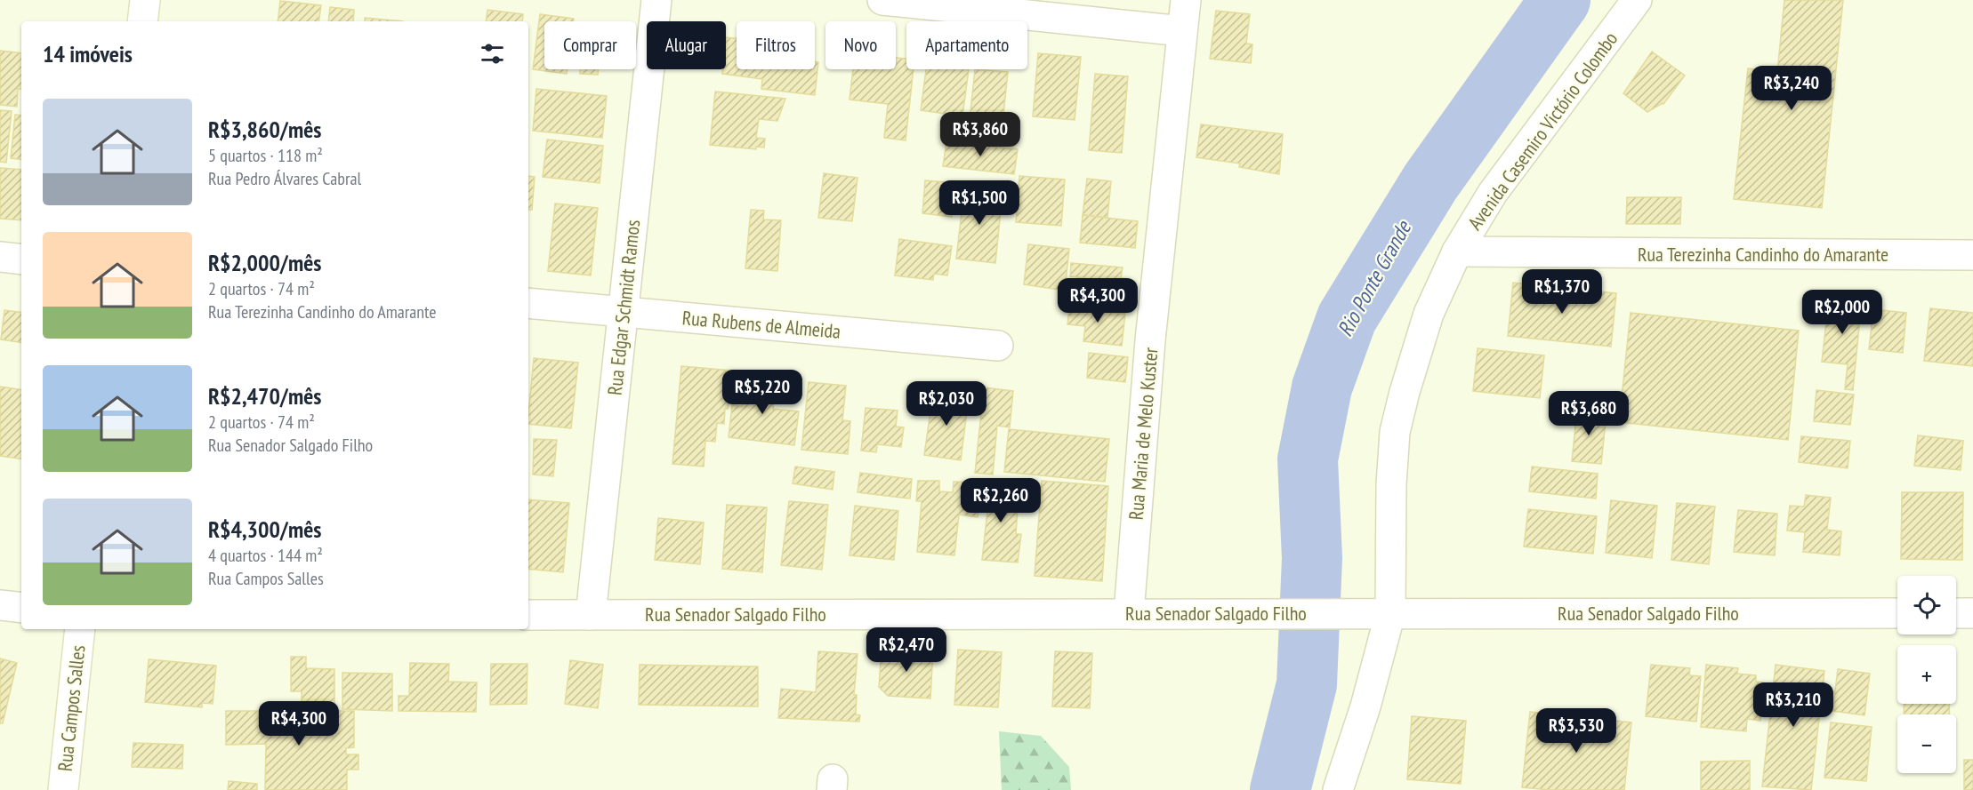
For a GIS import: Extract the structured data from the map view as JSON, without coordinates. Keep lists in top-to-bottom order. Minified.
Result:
{"streets":{"street":["Avenida Casemiro Victório Colombo","Rua Terezinha Candinho do Amarante","Rua Edgar Schmidt Ramos","Rua Rubens de Almeida","Rua Maria de Melo Kuster","Rua Senador Salgado Filho","Rua Campos Salles"]},"crossings":[["Avenida Casemiro Victório Colombo","Rua Terezinha Candinho do Amarante"],["Avenida Casemiro Victório Colombo","Rua Senador Salgado Filho"],["Rua Edgar Schmidt Ramos","Rua Rubens de Almeida"],["Rua Edgar Schmidt Ramos","Rua Senador Salgado Filho"],["Rua Maria de Melo Kuster","Rua Senador Salgado Filho"]],"water":["Rio Ponte Grande"],"page":{"chip":["Comprar","Alugar","Filtros","Novo","Apartamento"],"heading":"14 imóveis","price":["R$3,240","R$3,860","R$1,500","R$1,370","R$4,300","R$2,000","R$5,220","R$2,030","R$3,680","R$2,260","R$2,470","R$3,210","R$4,300","R$3,530"],"list":[{"name":"R$3,860/mês","note":"5 quartos · 118 m² · Rua Pedro Álvares Cabral"},{"name":"R$2,000/mês","note":"2 quartos · 74 m² · Rua Terezinha Candinho do Amarante"},{"name":"R$2,470/mês","note":"2 quartos · 74 m² · Rua Senador Salgado Filho"},{"name":"R$4,300/mês","note":"4 quartos · 144 m² · Rua Campos Salles"}],"map_buttons":["+","−"]}}
